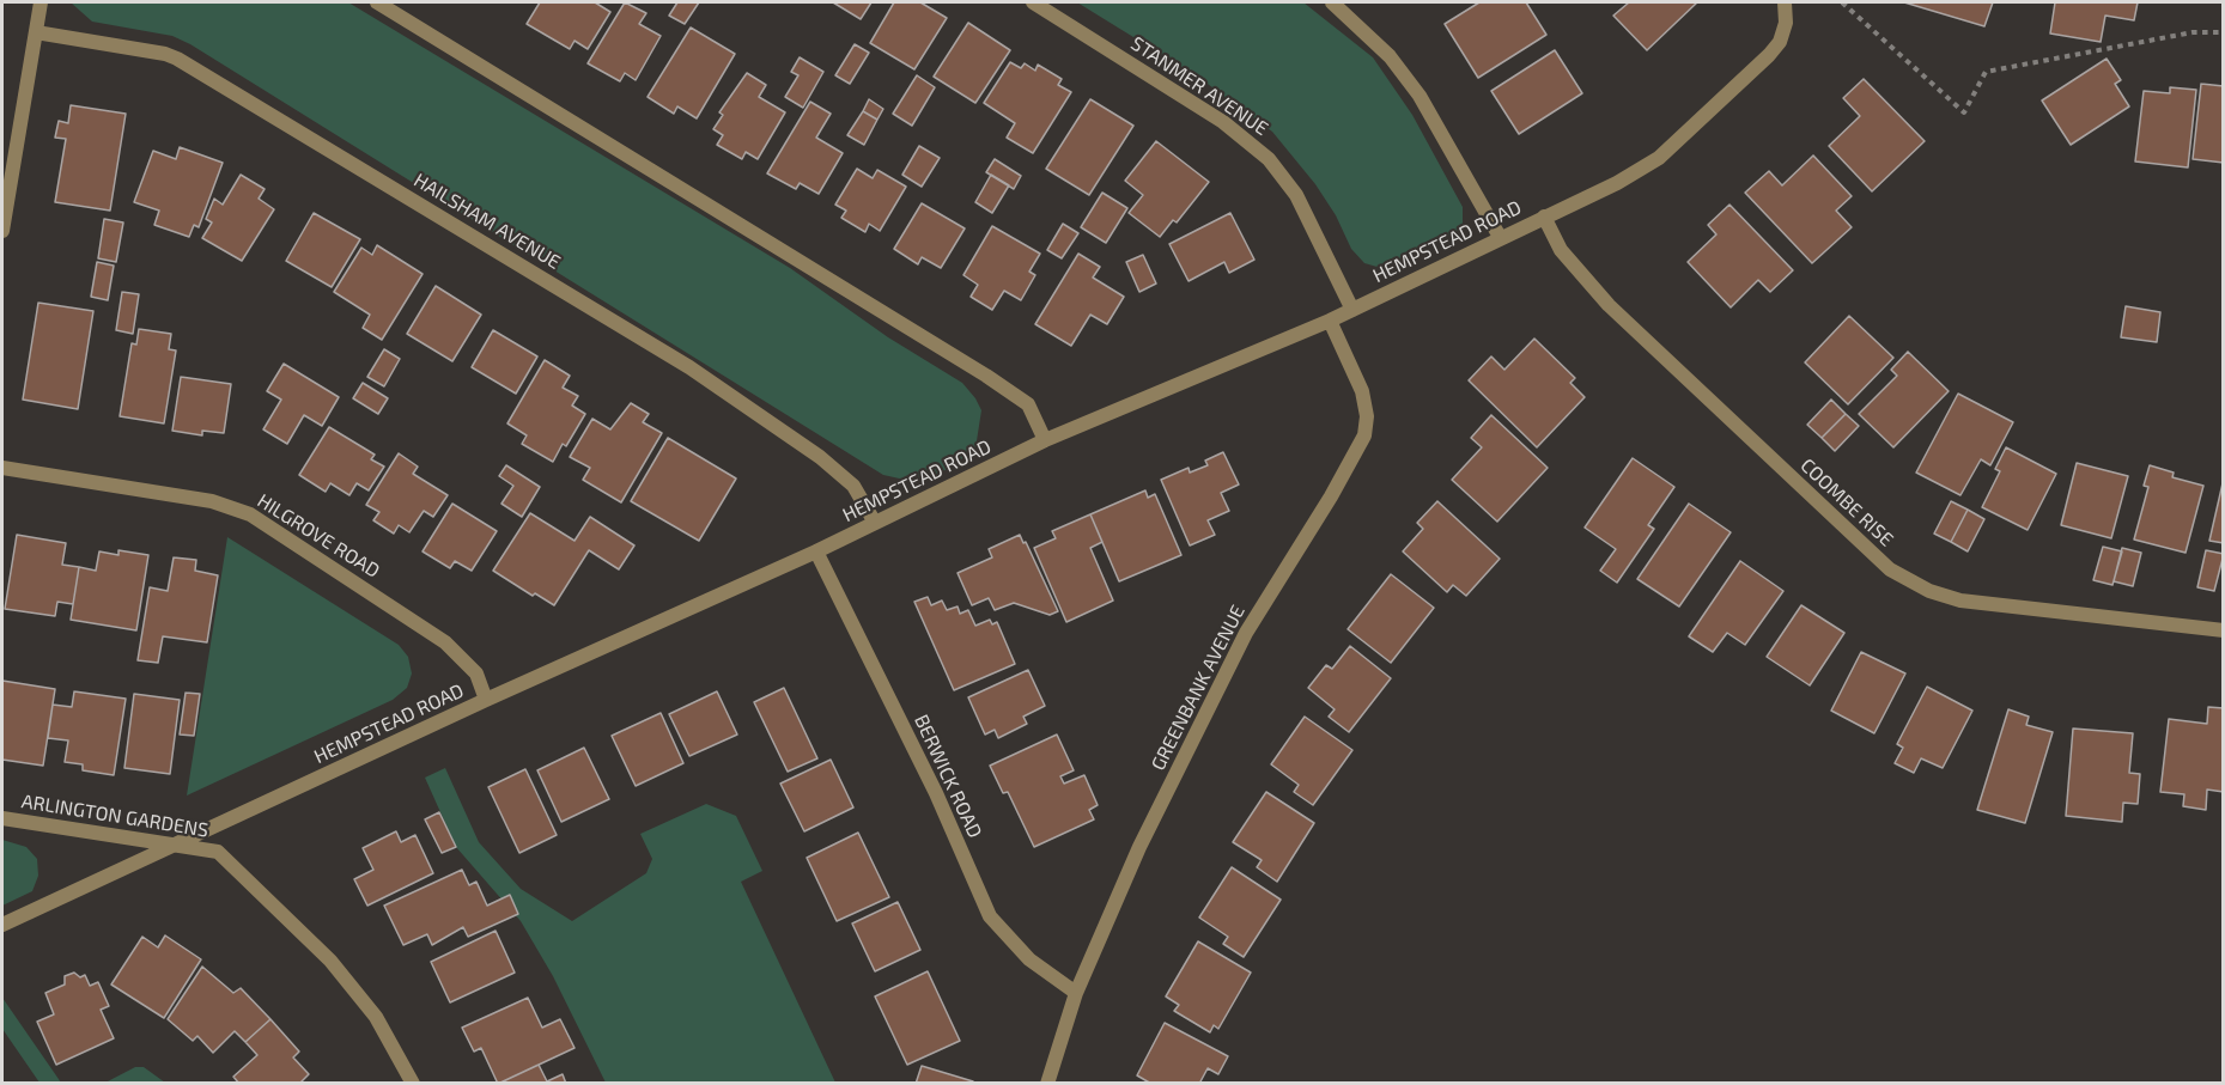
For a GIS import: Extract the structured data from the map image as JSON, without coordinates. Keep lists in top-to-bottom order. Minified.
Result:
{"streets":{"street":["STANMER AVENUE","HAILSHAM AVENUE","HEMPSTEAD ROAD","COOMBE RISE","HILGROVE ROAD","GREENBANK AVENUE","BERWICK ROAD","ARLINGTON GARDENS"]},"crossings":[["STANMER AVENUE","HEMPSTEAD ROAD"],["HAILSHAM AVENUE","HEMPSTEAD ROAD"],["HEMPSTEAD ROAD","COOMBE RISE"],["HEMPSTEAD ROAD","HILGROVE ROAD"],["HEMPSTEAD ROAD","GREENBANK AVENUE"],["HEMPSTEAD ROAD","BERWICK ROAD"],["HEMPSTEAD ROAD","ARLINGTON GARDENS"],["GREENBANK AVENUE","BERWICK ROAD"]]}
